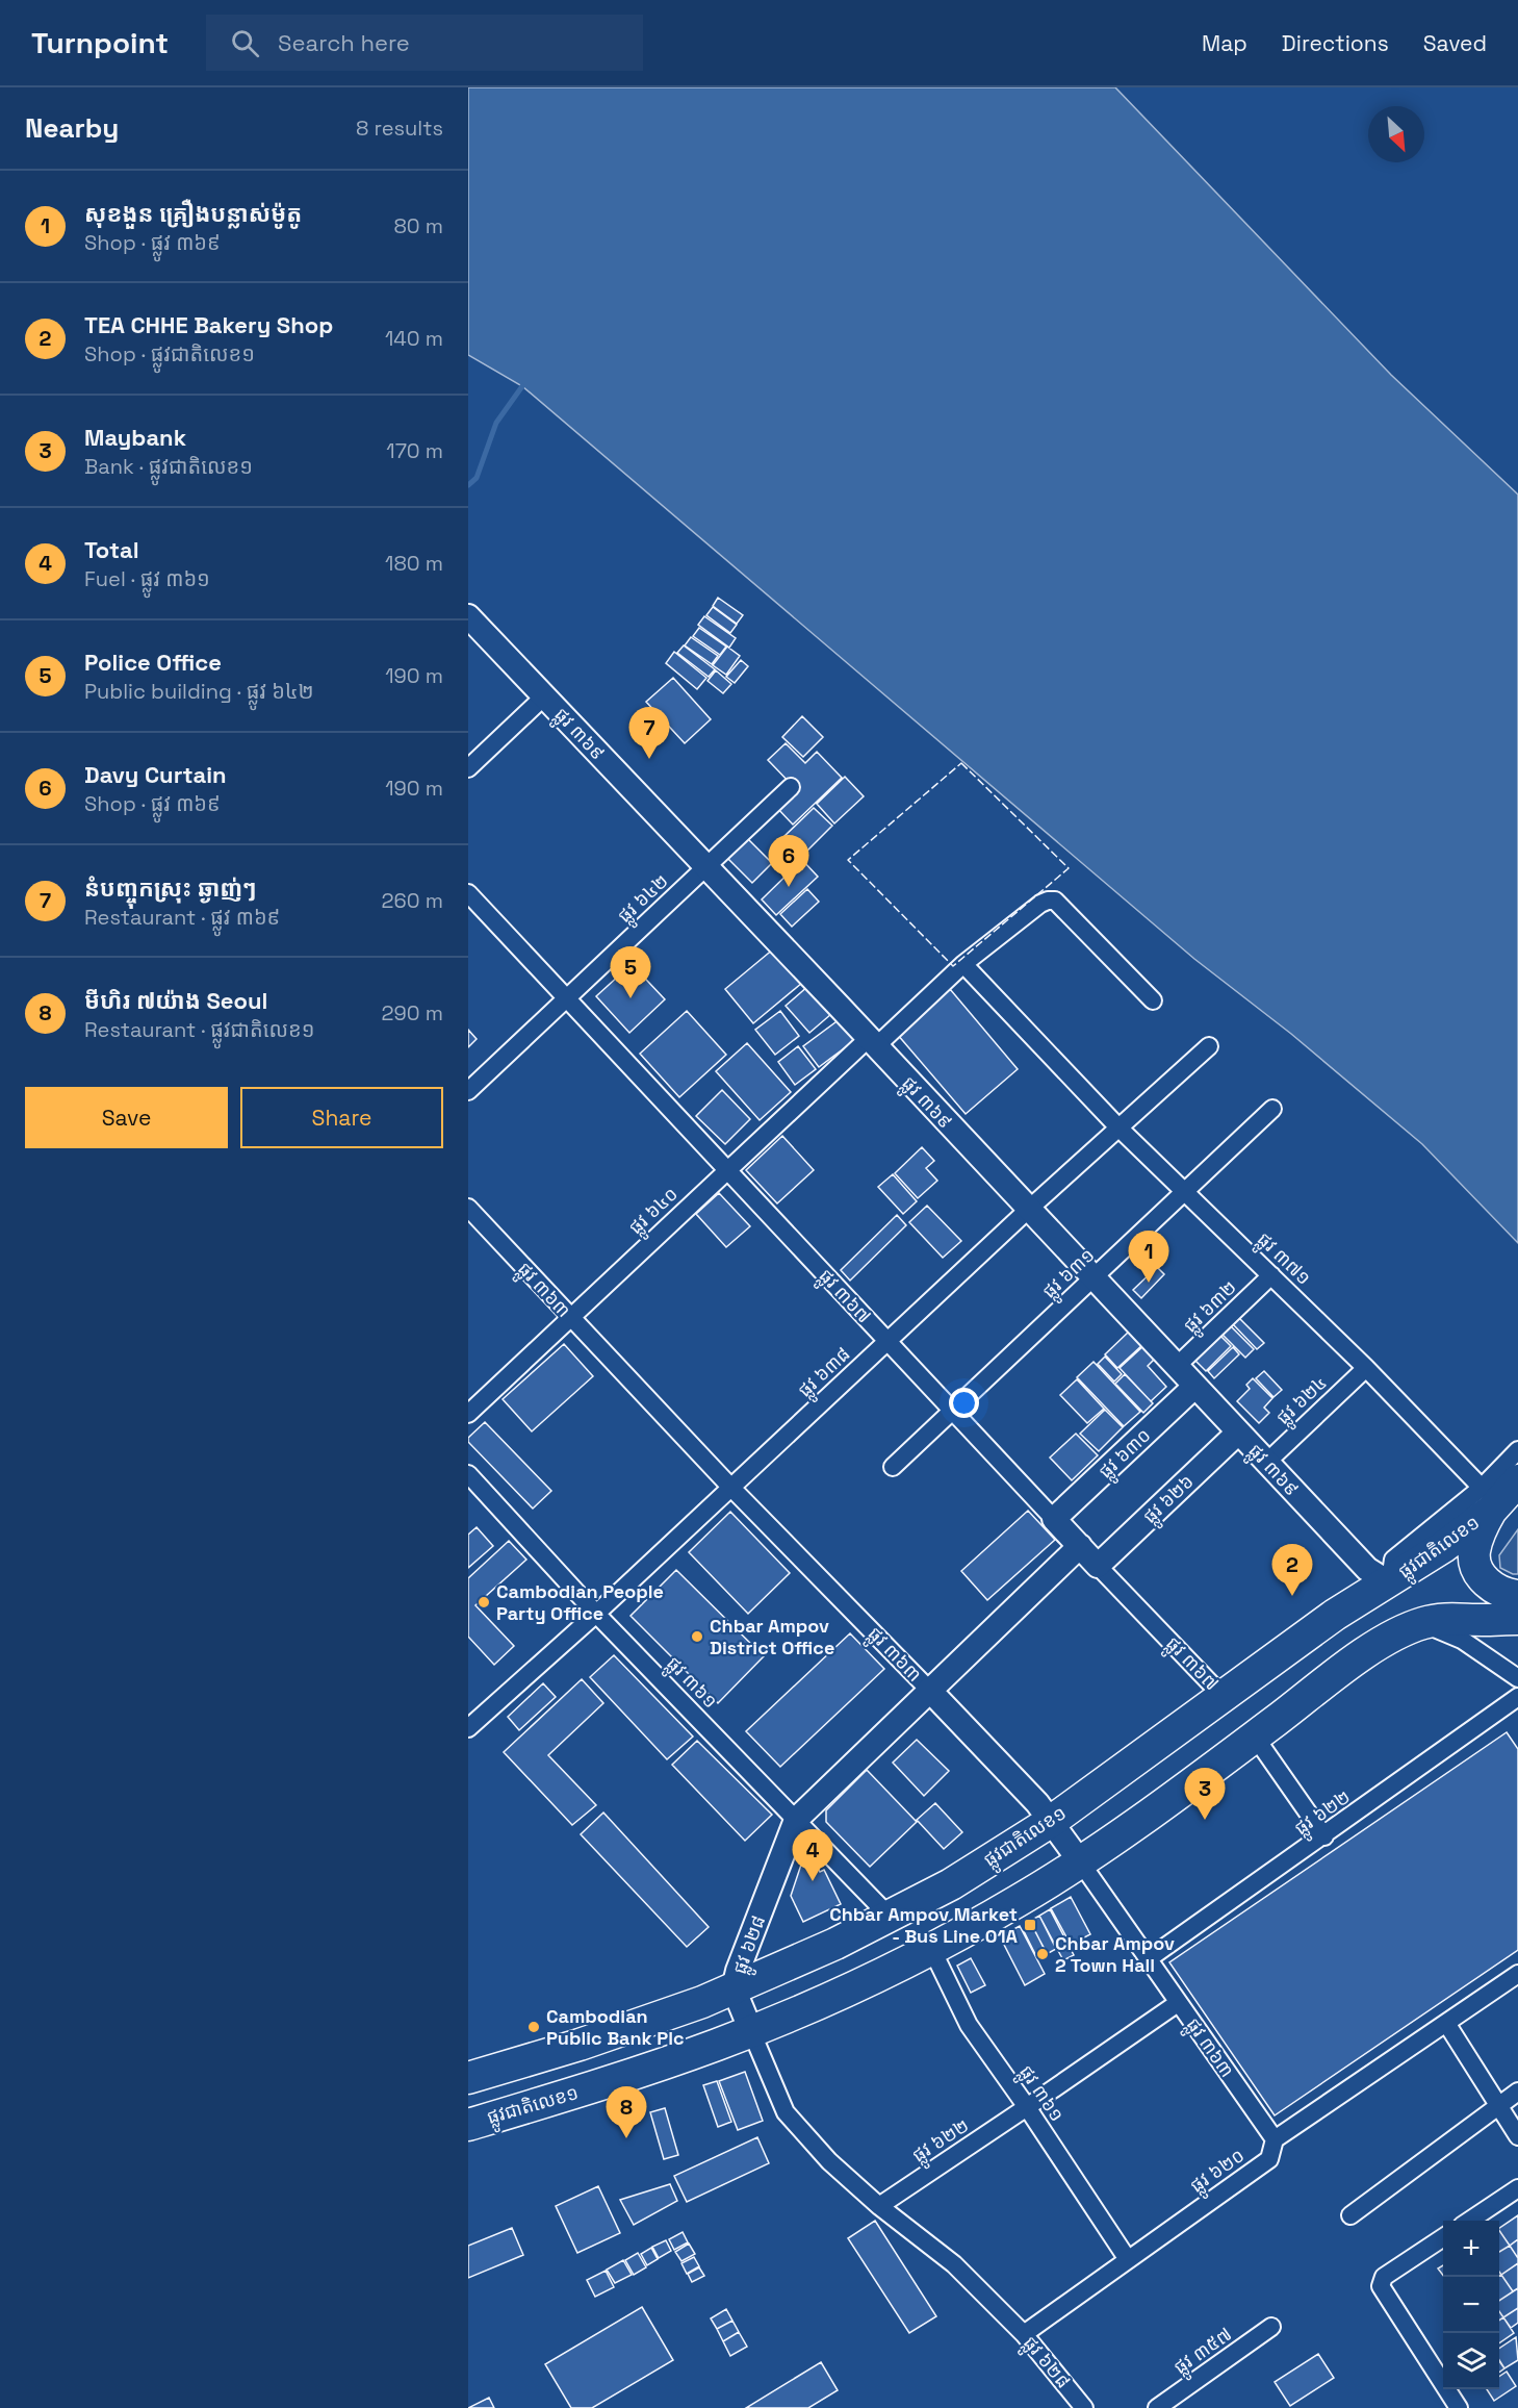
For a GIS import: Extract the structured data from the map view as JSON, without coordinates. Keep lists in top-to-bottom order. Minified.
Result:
{"streets":{"highway":["ផ្លូវជាតិលេខ១"],"street":["ផ្លូវ ៣៦៩","ផ្លូវ ៦៤២","ផ្លូវ ៦៤០","ផ្លូវ ៣៧១","ផ្លូវ ៦៣១","ផ្លូវ ៣៦៣","ផ្លូវ ៣៦៧","ផ្លូវ ៦៣២","ផ្លូវ ៦៣៨","ផ្លូវ ៦២៤","ផ្លូវ ៦៣០","ផ្លូវ ៦២៦","ផ្លូវ ៣៦១","ផ្លូវ ៦២២","ផ្លូវ ៦២៨","ផ្លូវ ៦២០","ផ្លូវ ៣៥៧"]},"crossings":[["ផ្លូវ ៣៦៩","ផ្លូវ ៦៤២"],["ផ្លូវ ៣៦៩","ផ្លូវ ៦៤០"],["ផ្លូវ ៣៦៩","ផ្លូវ ៦៣១"],["ផ្លូវ ៣៦៩","ផ្លូវ ៦៣២"],["ផ្លូវ ៣៦៩","ផ្លូវ ៦៣៨"],["ផ្លូវ ៣៦៩","ផ្លូវ ៦២៤"],["ផ្លូវ ៣៦៩","ផ្លូវ ៦៣០"],["ផ្លូវ ៣៦៩","ផ្លូវ ៦២៦"],["ផ្លូវ ៣៦៩","ផ្លូវជាតិលេខ១"],["ផ្លូវ ៦៤២","ផ្លូវ ៣៦៧"],["ផ្លូវ ៦៤០","ផ្លូវ ៣៧១"],["ផ្លូវ ៦៤០","ផ្លូវ ៣៦៣"],["ផ្លូវ ៦៤០","ផ្លូវ ៣៦៧"],["ផ្លូវ ៣៧១","ផ្លូវ ៦៣១"],["ផ្លូវ ៣៧១","ផ្លូវ ៦៣២"],["ផ្លូវ ៣៧១","ផ្លូវ ៦៣៨"],["ផ្លូវ ៣៧១","ផ្លូវ ៦២៤"],["ផ្លូវ ៣៧១","ផ្លូវជាតិលេខ១"],["ផ្លូវ ៦៣១","ផ្លូវ ៣៦៧"],["ផ្លូវ ៣៦៣","ផ្លូវ ៦៣៨"],["ផ្លូវ ៣៦៣","ផ្លូវជាតិលេខ១"],["ផ្លូវ ៣៦៣","ផ្លូវ ៦២២"],["ផ្លូវ ៣៦៣","ផ្លូវ ៦២៨"],["ផ្លូវ ៣៦៣","ផ្លូវ ៦២០"],["ផ្លូវ ៣៦៧","ផ្លូវ ៦៣៨"],["ផ្លូវ ៣៦៧","ផ្លូវ ៦៣០"],["ផ្លូវ ៣៦៧","ផ្លូវ ៦២៦"],["ផ្លូវ ៣៦៧","ផ្លូវជាតិលេខ១"],["ផ្លូវ ៣៦៧","ផ្លូវ ៦២៨"],["ផ្លូវ ៦៣៨","ផ្លូវ ៣៦១"],["ផ្លូវជាតិលេខ១","ផ្លូវ ៣៦១"],["ផ្លូវជាតិលេខ១","ផ្លូវ ៦២៨"],["ផ្លូវ ៣៦១","ផ្លូវ ៦២២"],["ផ្លូវ ៣៦១","ផ្លូវ ៦២៨"],["ផ្លូវ ៣៦១","ផ្លូវ ៦២០"],["ផ្លូវ ៦២២","ផ្លូវ ៦២៨"],["ផ្លូវ ៦២៨","ផ្លូវ ៦២០"]],"places":{"other":["Cambodian People Party Office","Chbar Ampov District Office","Chbar Ampov 2 Town Hall","Cambodian Public Bank Plc"],"transit":["Chbar Ampov Market - Bus Line 01A"]},"north":"bottom right","page":{"header":"Turnpoint","search":"Search here","nav":["Map","Directions","Saved"],"heading":["Nearby","8 results"],"list":[{"mark":"1","name":"សុខងួន គ្រឿងបន្លាស់ម៉ូតូ","note":"Shop · ផ្លូវ ៣៦៩","value":"80 m"},{"mark":"2","name":"TEA CHHE Bakery Shop","note":"Shop · ផ្លូវជាតិលេខ១","value":"140 m"},{"mark":"3","name":"Maybank","note":"Bank · ផ្លូវជាតិលេខ១","value":"170 m"},{"mark":"4","name":"Total","note":"Fuel · ផ្លូវ ៣៦១","value":"180 m"},{"mark":"5","name":"Police Office","note":"Public building · ផ្លូវ ៦៤២","value":"190 m"},{"mark":"6","name":"Davy Curtain","note":"Shop · ផ្លូវ ៣៦៩","value":"190 m"},{"mark":"7","name":"នំបញ្ចុកស្រុះ ឆ្ងាញ់ៗ","note":"Restaurant · ផ្លូវ ៣៦៩","value":"260 m"},{"mark":"8","name":"មីហិរ ៧យ៉ាង Seoul","note":"Restaurant · ផ្លូវជាតិលេខ១","value":"290 m"}],"pins":["7","6","5","1","2","3","4","8"],"buttons":["Save","Share"],"map_buttons":["+","−"]}}
